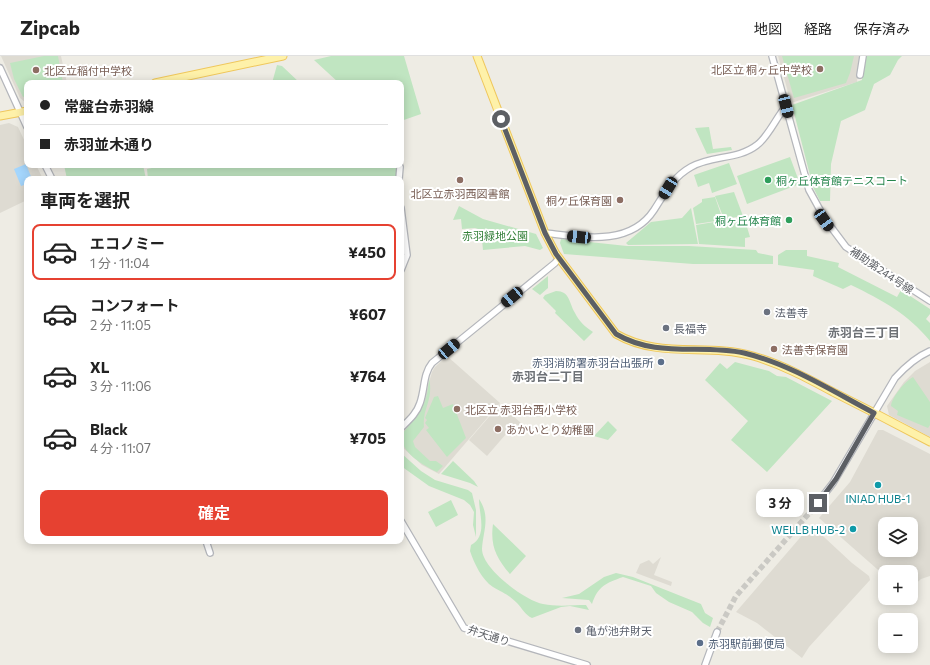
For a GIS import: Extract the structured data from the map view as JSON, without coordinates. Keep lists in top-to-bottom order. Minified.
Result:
{"streets":{"street":["補助第244号線","弁天通り"]},"districts":["赤羽台三丁目","赤羽台二丁目"],"parks":["赤羽緑地公園"],"places":["北区立 桐ヶ丘中学校","北区立稲付中学校","北区立赤羽西図書館","桐ヶ丘体育館テニスコート","桐ケ丘保育園","桐ヶ丘体育館","法善寺","長福寺","法善寺保育園","赤羽消防署赤羽台出張所","北区立 赤羽台西小学校","あかいとり幼稚園","INIAD HUB-1","WELLB HUB-2","亀が池弁財天","赤羽駅前郵便局"],"page":{"header":"Zipcab","nav":["地図","経路","保存済み"],"banner":["常盤台赤羽線","赤羽並木通り"],"heading":"車両を選択","list":[{"name":"エコノミー","note":"1 分 · 11:04","value":"¥450"},{"name":"コンフォート","note":"2 分 · 11:05","value":"¥607"},{"name":"XL","note":"3 分 · 11:06","value":"¥764"},{"name":"Black","note":"4 分 · 11:07","value":"¥705"}],"buttons":"確定","bubble":"3 分","map_buttons":["+","−"]}}
